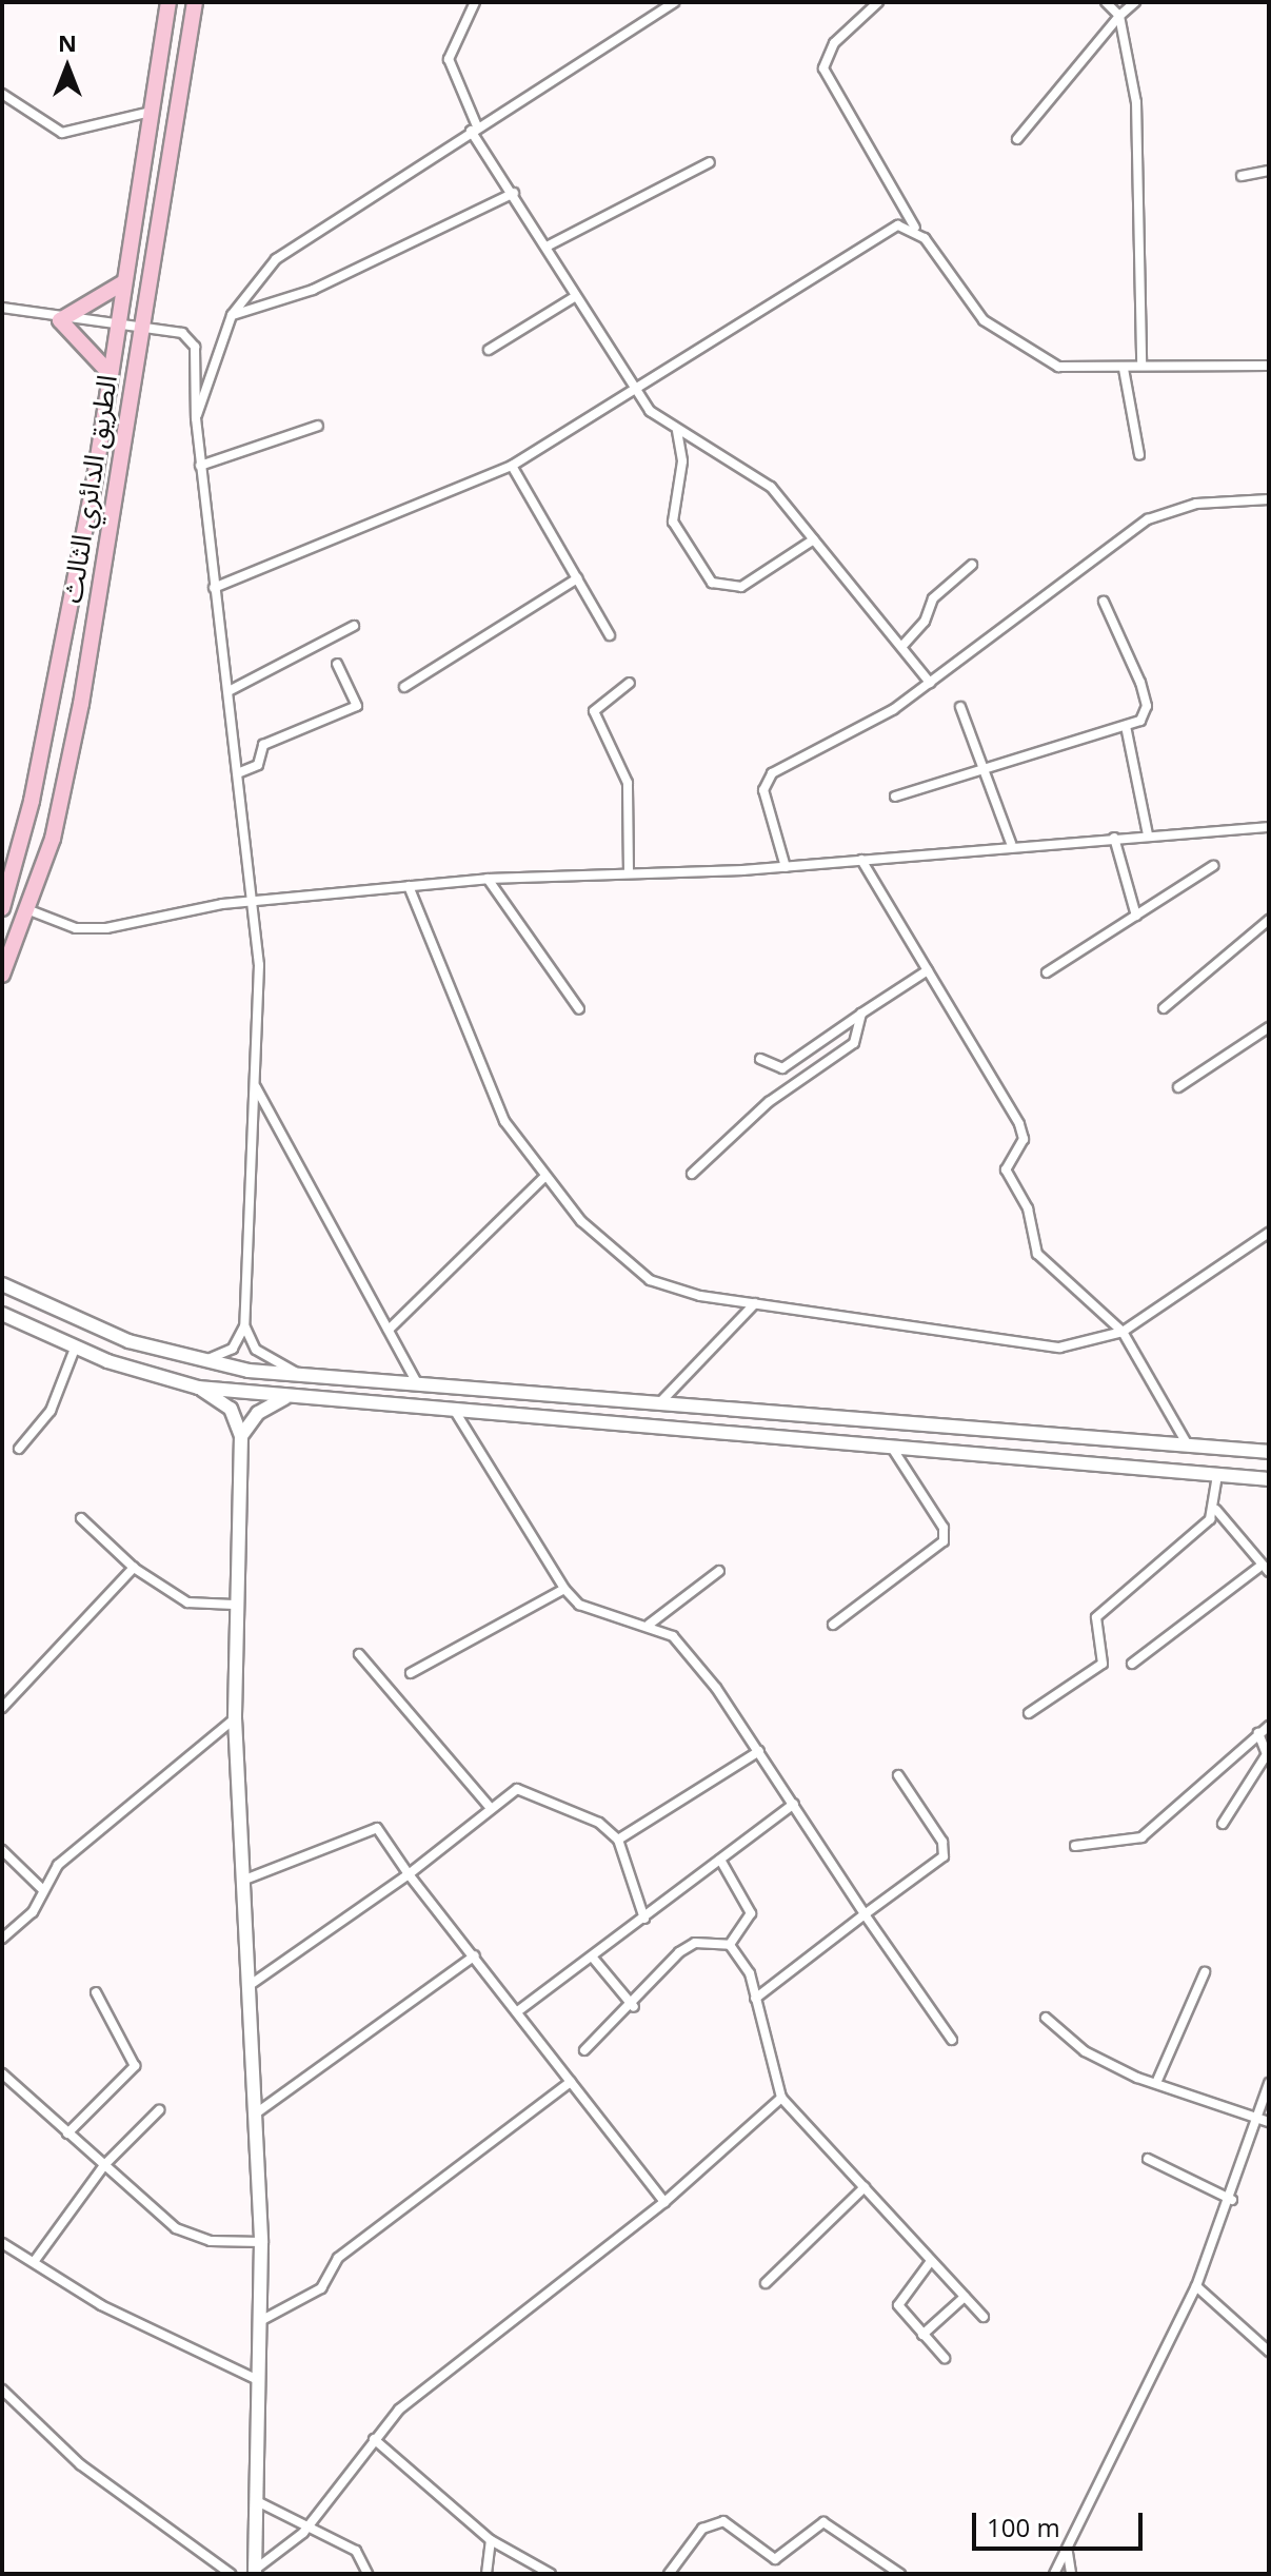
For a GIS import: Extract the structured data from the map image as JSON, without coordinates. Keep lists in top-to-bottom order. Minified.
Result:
{"streets":{"main road":["الطريق الدائري الثالث"]},"scale_bar":"100 m","north":"top"}
